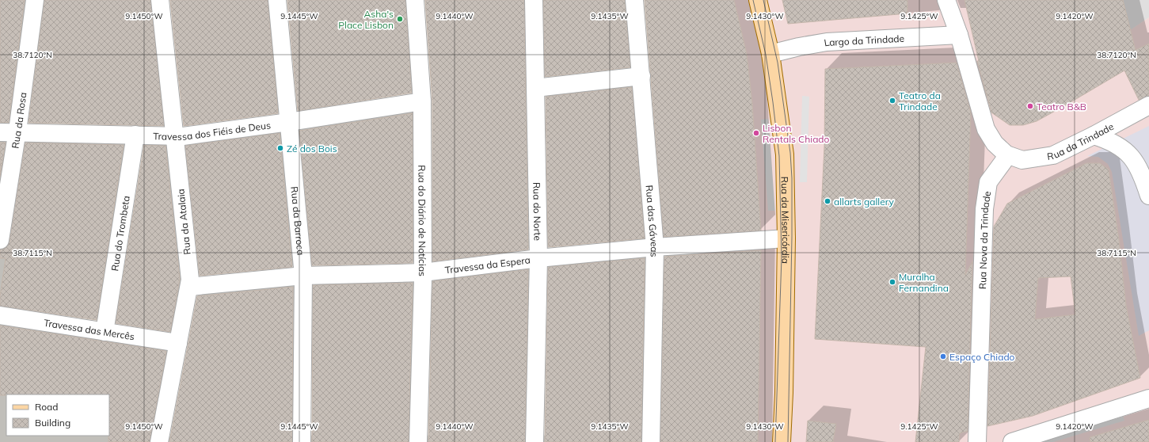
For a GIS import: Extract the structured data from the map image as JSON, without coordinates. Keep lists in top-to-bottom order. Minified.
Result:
{"streets":{"main road":["Rua da Misericórdia"],"street":["Largo da Trindade","Rua da Rosa","Travessa dos Fiéis de Deus","Rua da Trindade","Rua do Norte","Rua da Barroca","Rua do Diário de Notícias","Rua das Gáveas","Rua da Atalaia","Rua do Trombeta","Rua Nova da Trindade","Travessa da Espera","Travessa das Mercês"]},"crossings":[["Largo da Trindade","Rua da Misericórdia"],["Rua da Rosa","Travessa dos Fiéis de Deus"],["Travessa dos Fiéis de Deus","Rua da Barroca"],["Travessa dos Fiéis de Deus","Rua do Diário de Notícias"],["Travessa dos Fiéis de Deus","Rua da Atalaia"],["Travessa dos Fiéis de Deus","Rua do Trombeta"],["Rua da Trindade","Rua Nova da Trindade"],["Rua do Norte","Travessa da Espera"],["Rua da Misericórdia","Travessa da Espera"],["Rua da Barroca","Travessa da Espera"],["Rua do Diário de Notícias","Travessa da Espera"],["Rua das Gáveas","Travessa da Espera"],["Rua da Atalaia","Travessa da Espera"],["Rua da Atalaia","Travessa das Mercês"],["Rua do Trombeta","Travessa das Mercês"]],"places":["Asha's Place Lisbon","Teatro da Trindade","Teatro B&B","Lisbon Rentals Chiado","Zé dos Bois","allarts gallery","Muralha Fernandina","Espaço Chiado"],"legend":["Road","Building"],"coordinates":["9.1450°W","9.1445°W","9.1440°W","9.1435°W","9.1430°W","9.1425°W","9.1420°W","38.7120°N","38.7115°N"]}
